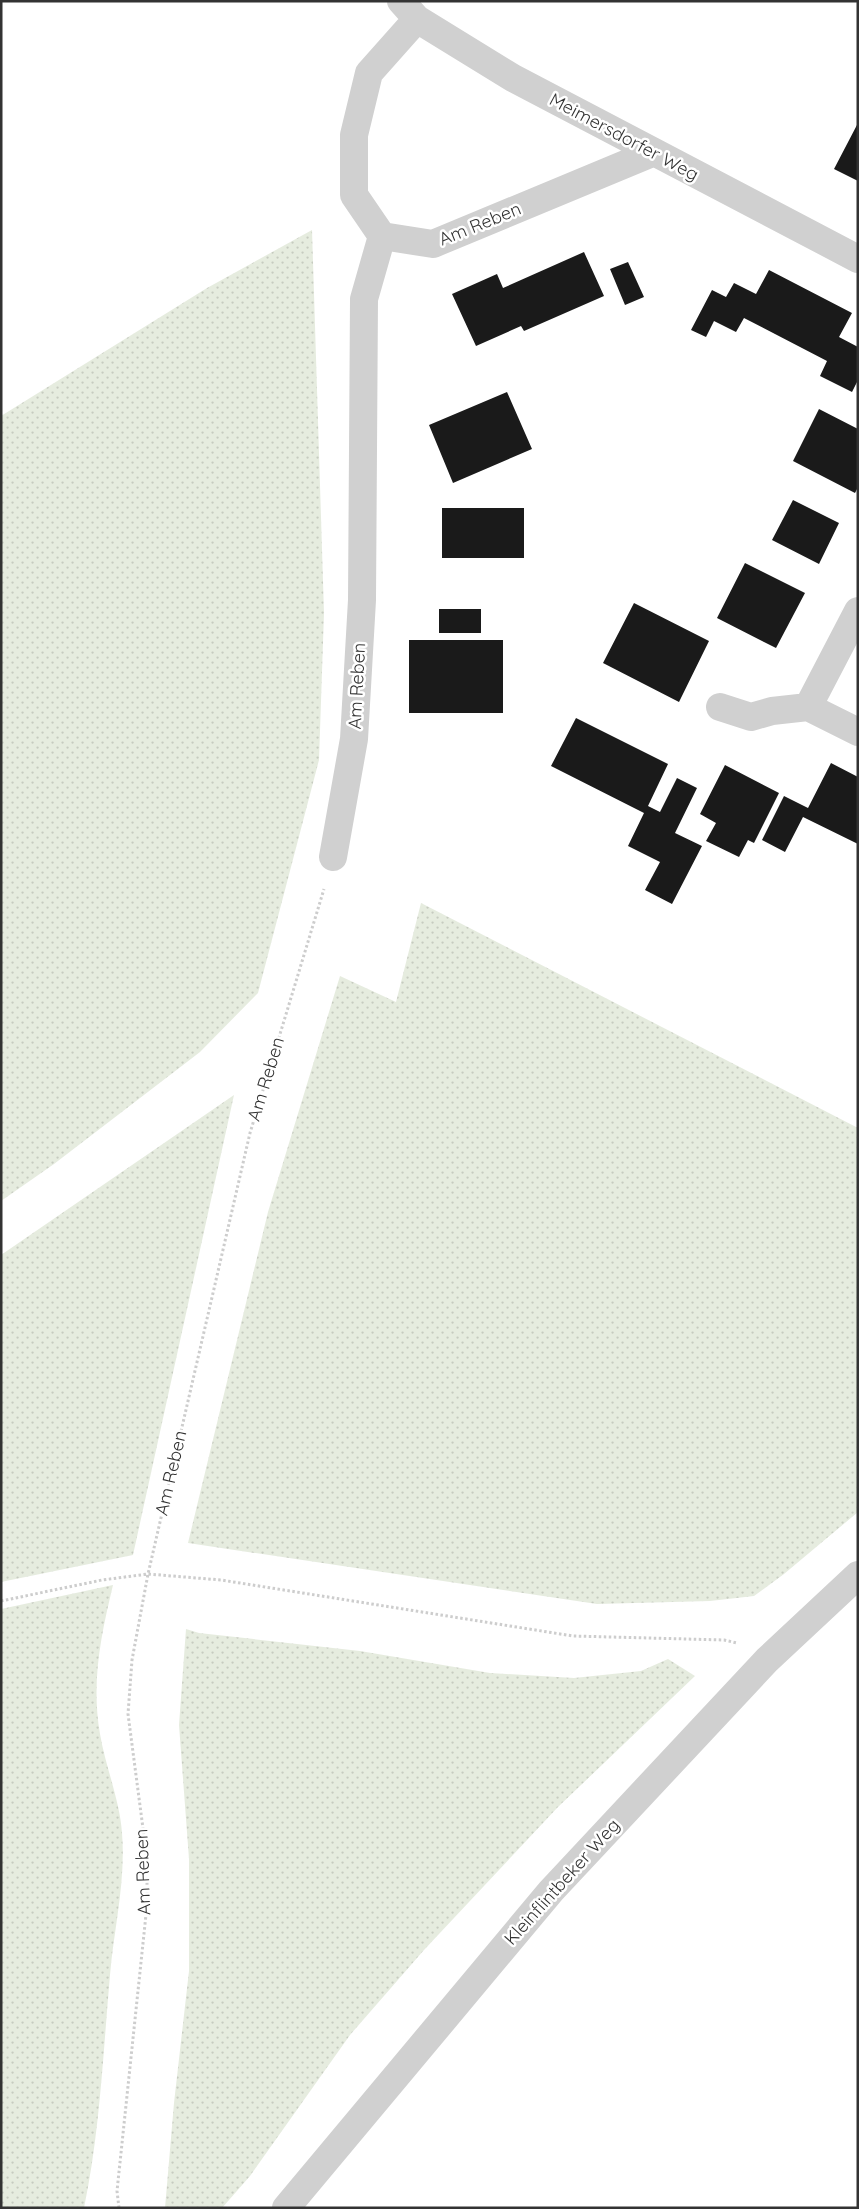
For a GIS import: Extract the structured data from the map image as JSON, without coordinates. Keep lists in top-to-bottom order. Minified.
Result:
{"streets":{"street":["Meimersdorfer Weg","Am Reben","Kleinflintbeker Weg"]},"crossings":[["Meimersdorfer Weg","Am Reben"]]}
